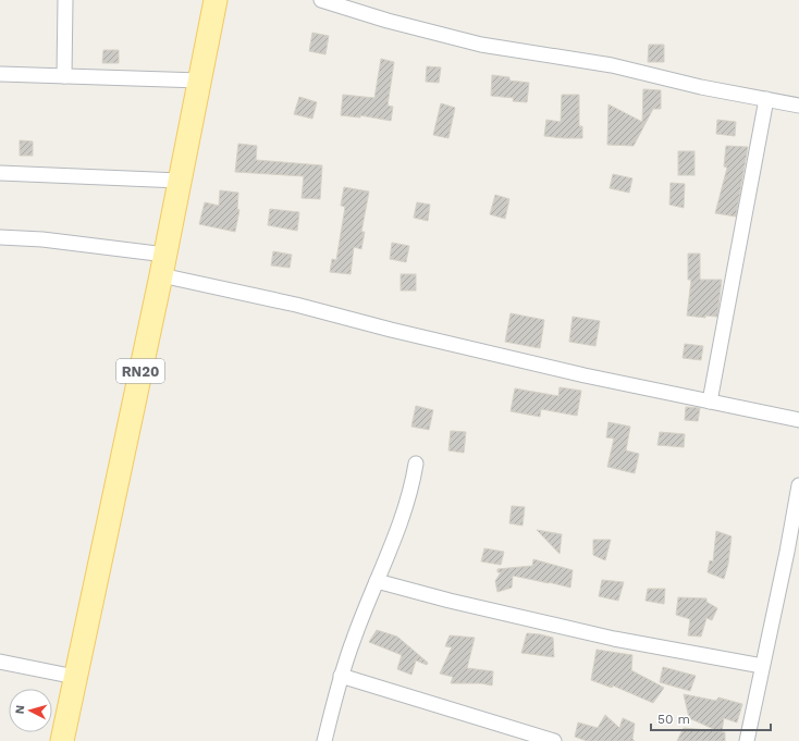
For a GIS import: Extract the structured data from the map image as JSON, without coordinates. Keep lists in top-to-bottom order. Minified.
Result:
{"streets":{"main road":["RN20"]},"scale_bar":"50 m","north":"left"}
